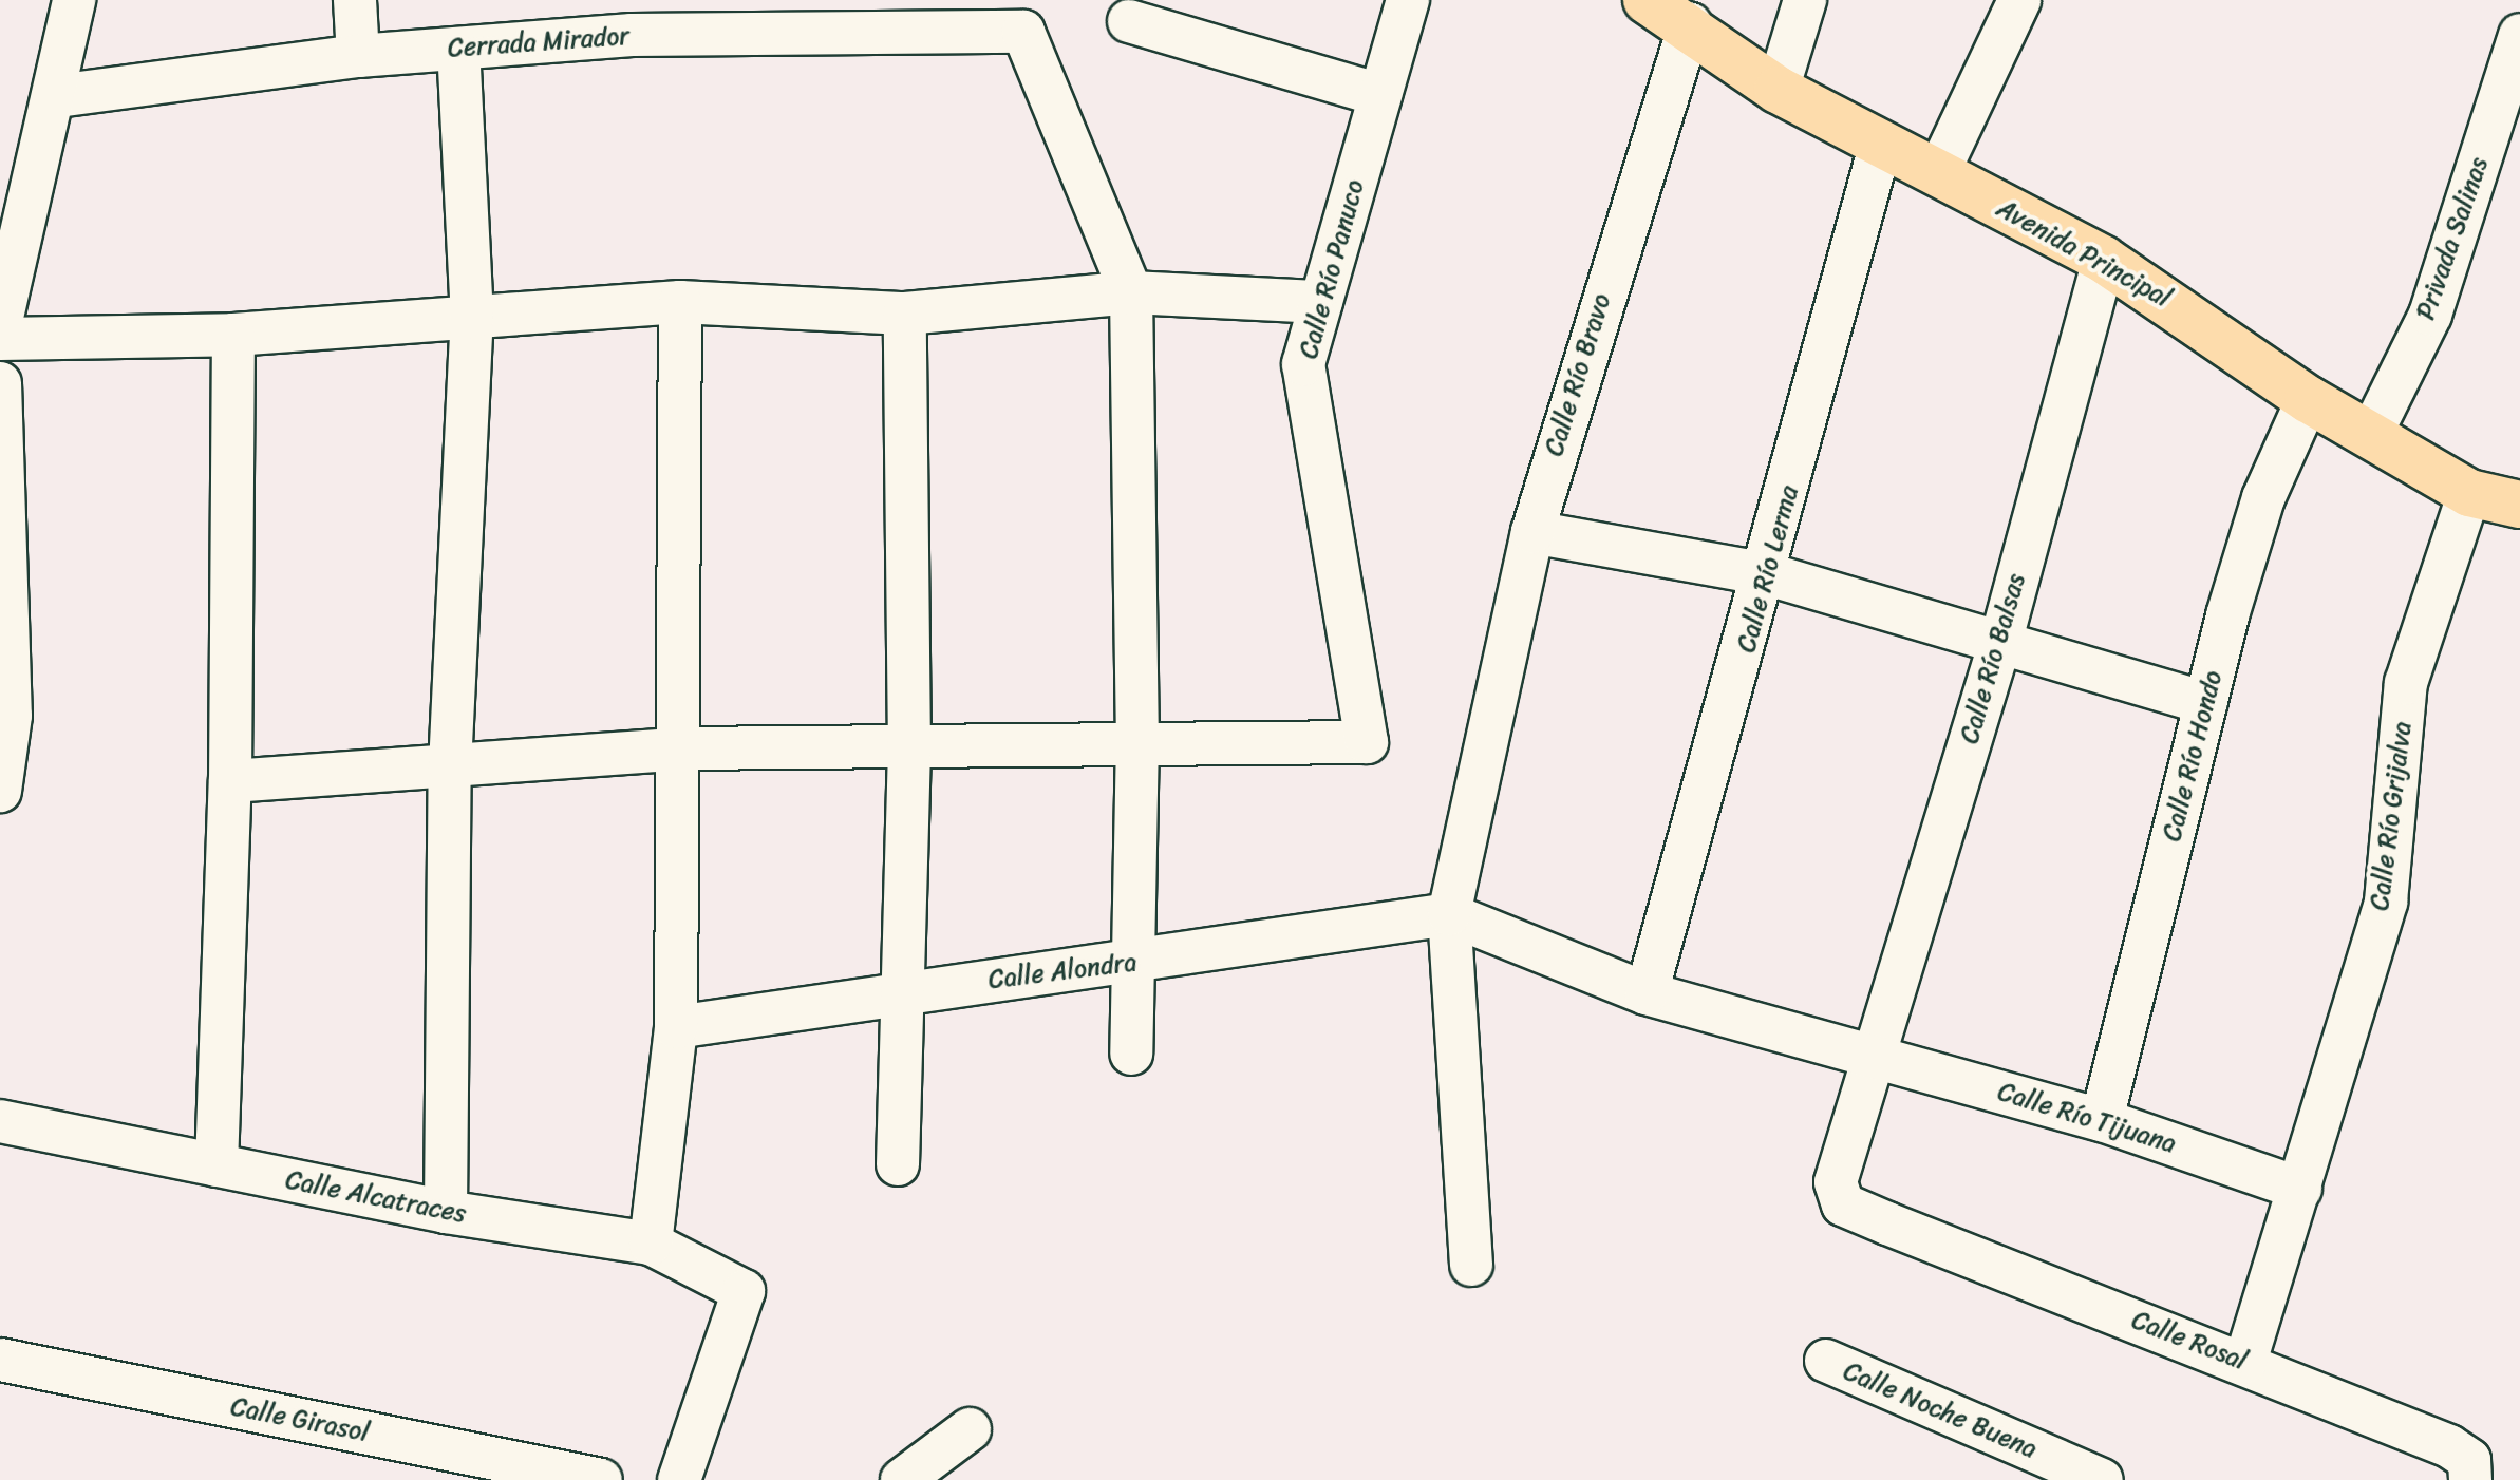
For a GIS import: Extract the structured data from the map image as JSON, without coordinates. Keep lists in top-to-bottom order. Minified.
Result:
{"streets":{"main road":["Avenida Principal"],"street":["Cerrada Mirador","Privada Salinas","Calle Río Panuco","Calle Río Bravo","Calle Río Lerma","Calle Río Balsas","Calle Río Hondo","Calle Río Grijalva","Calle Alondra","Calle Río Tijuana","Calle Alcatraces","Calle Rosal","Calle Noche Buena","Calle Girasol"]},"crossings":[["Privada Salinas","Avenida Principal"],["Avenida Principal","Calle Río Bravo"],["Avenida Principal","Calle Río Lerma"],["Avenida Principal","Calle Río Balsas"],["Avenida Principal","Calle Río Hondo"],["Avenida Principal","Calle Río Grijalva"],["Calle Río Bravo","Calle Alondra"],["Calle Río Bravo","Calle Río Tijuana"],["Calle Río Lerma","Calle Río Tijuana"],["Calle Río Balsas","Calle Río Tijuana"],["Calle Río Balsas","Calle Rosal"],["Calle Río Hondo","Calle Río Tijuana"],["Calle Río Grijalva","Calle Río Tijuana"],["Calle Río Grijalva","Calle Rosal"],["Calle Alondra","Calle Río Tijuana"]]}
